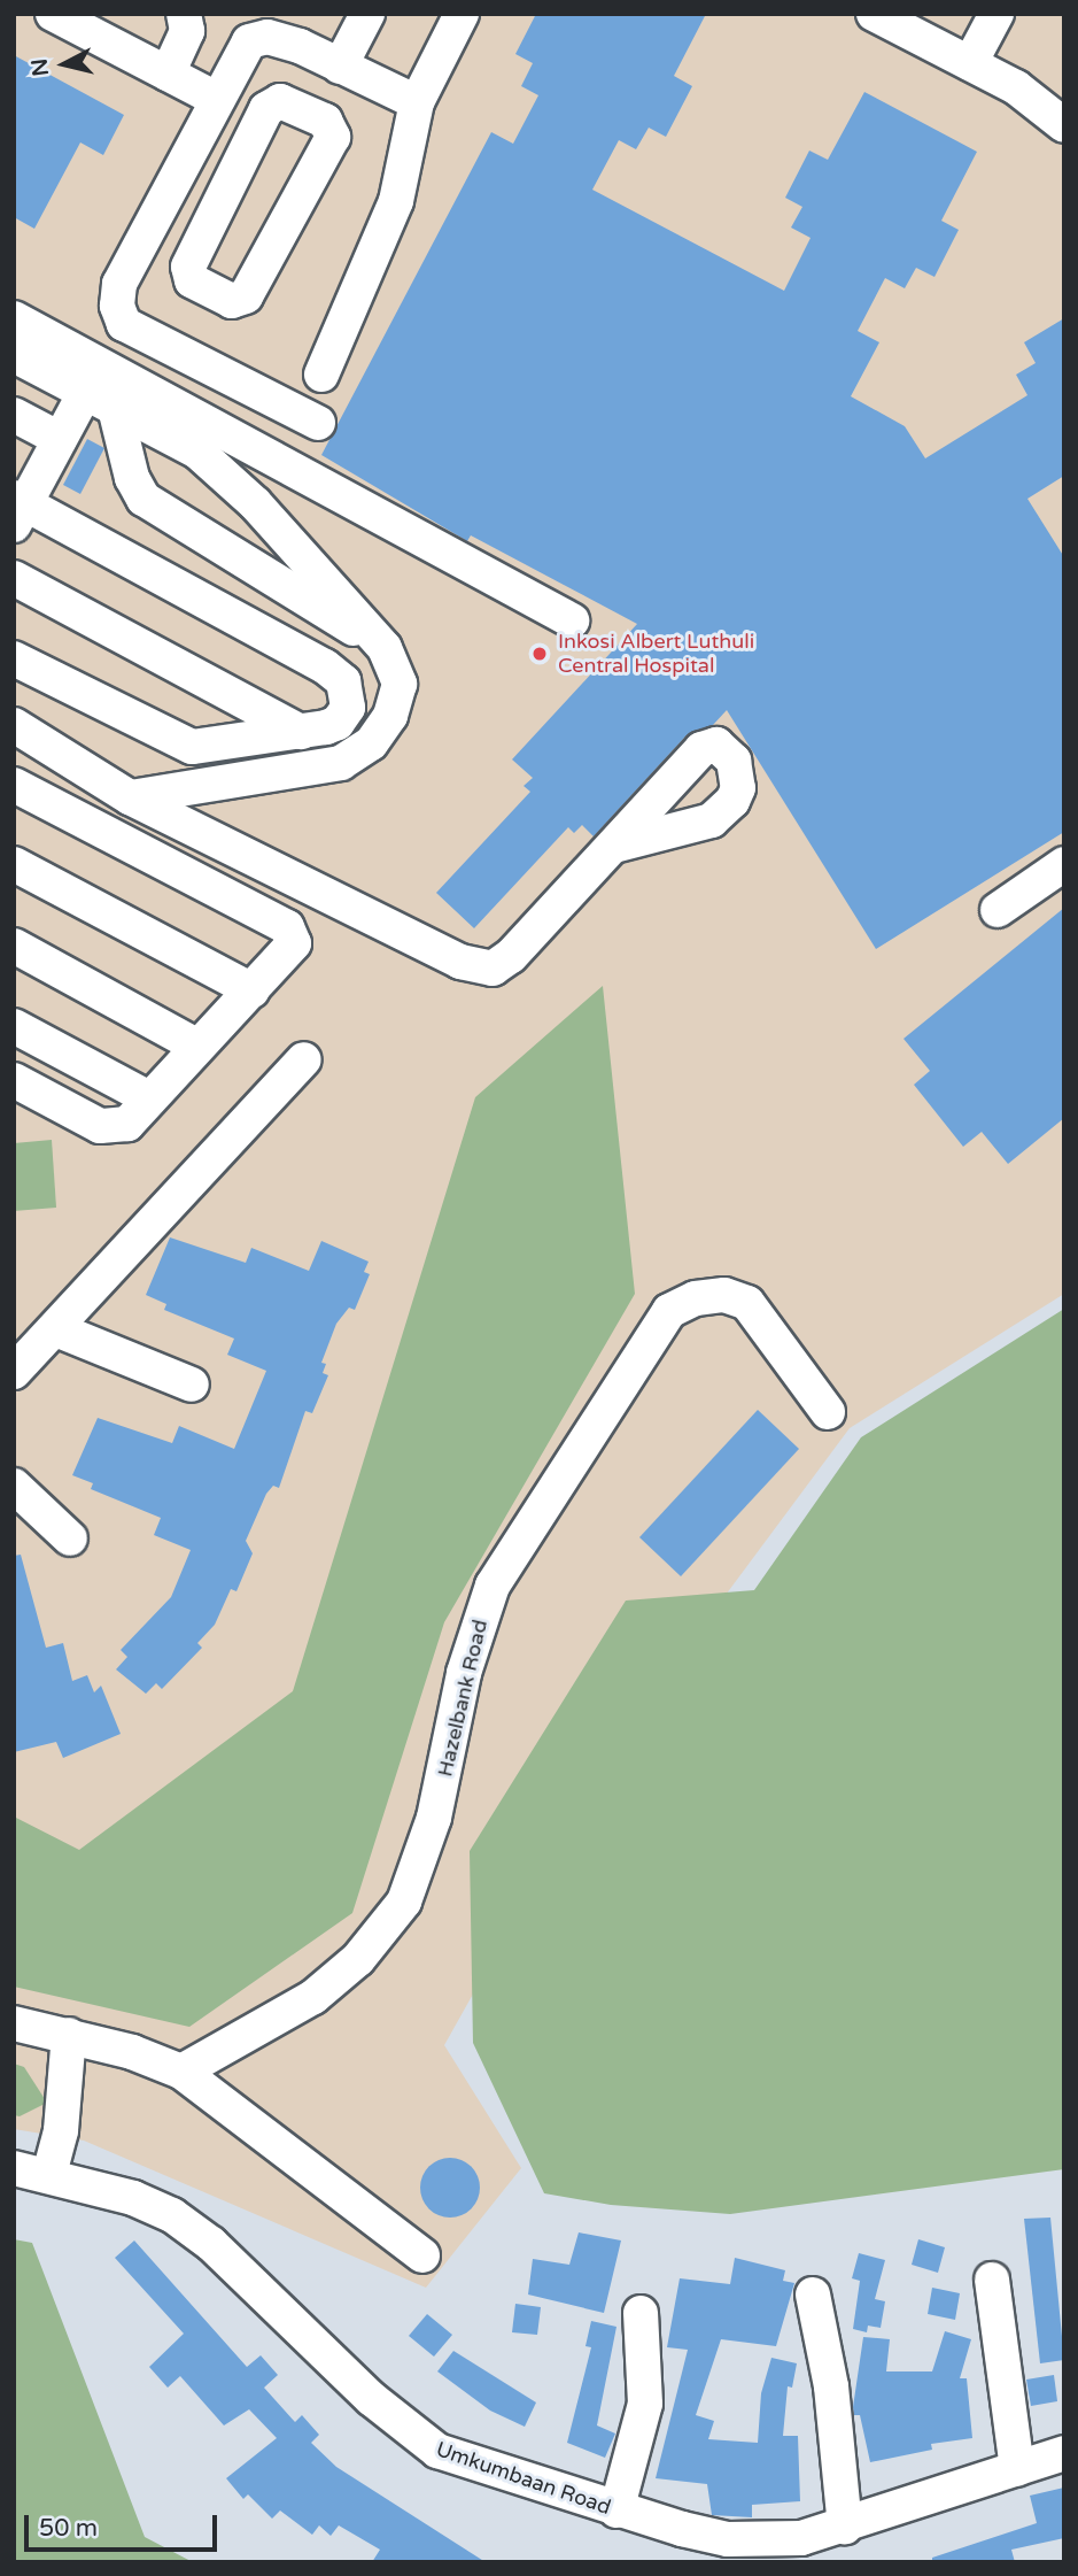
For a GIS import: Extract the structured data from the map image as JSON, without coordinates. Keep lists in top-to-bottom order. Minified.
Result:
{"streets":{"street":["Hazelbank Road","Umkumbaan Road"]},"places":["Inkosi Albert Luthuli Central Hospital"],"scale_bar":"50 m","north":"left"}
